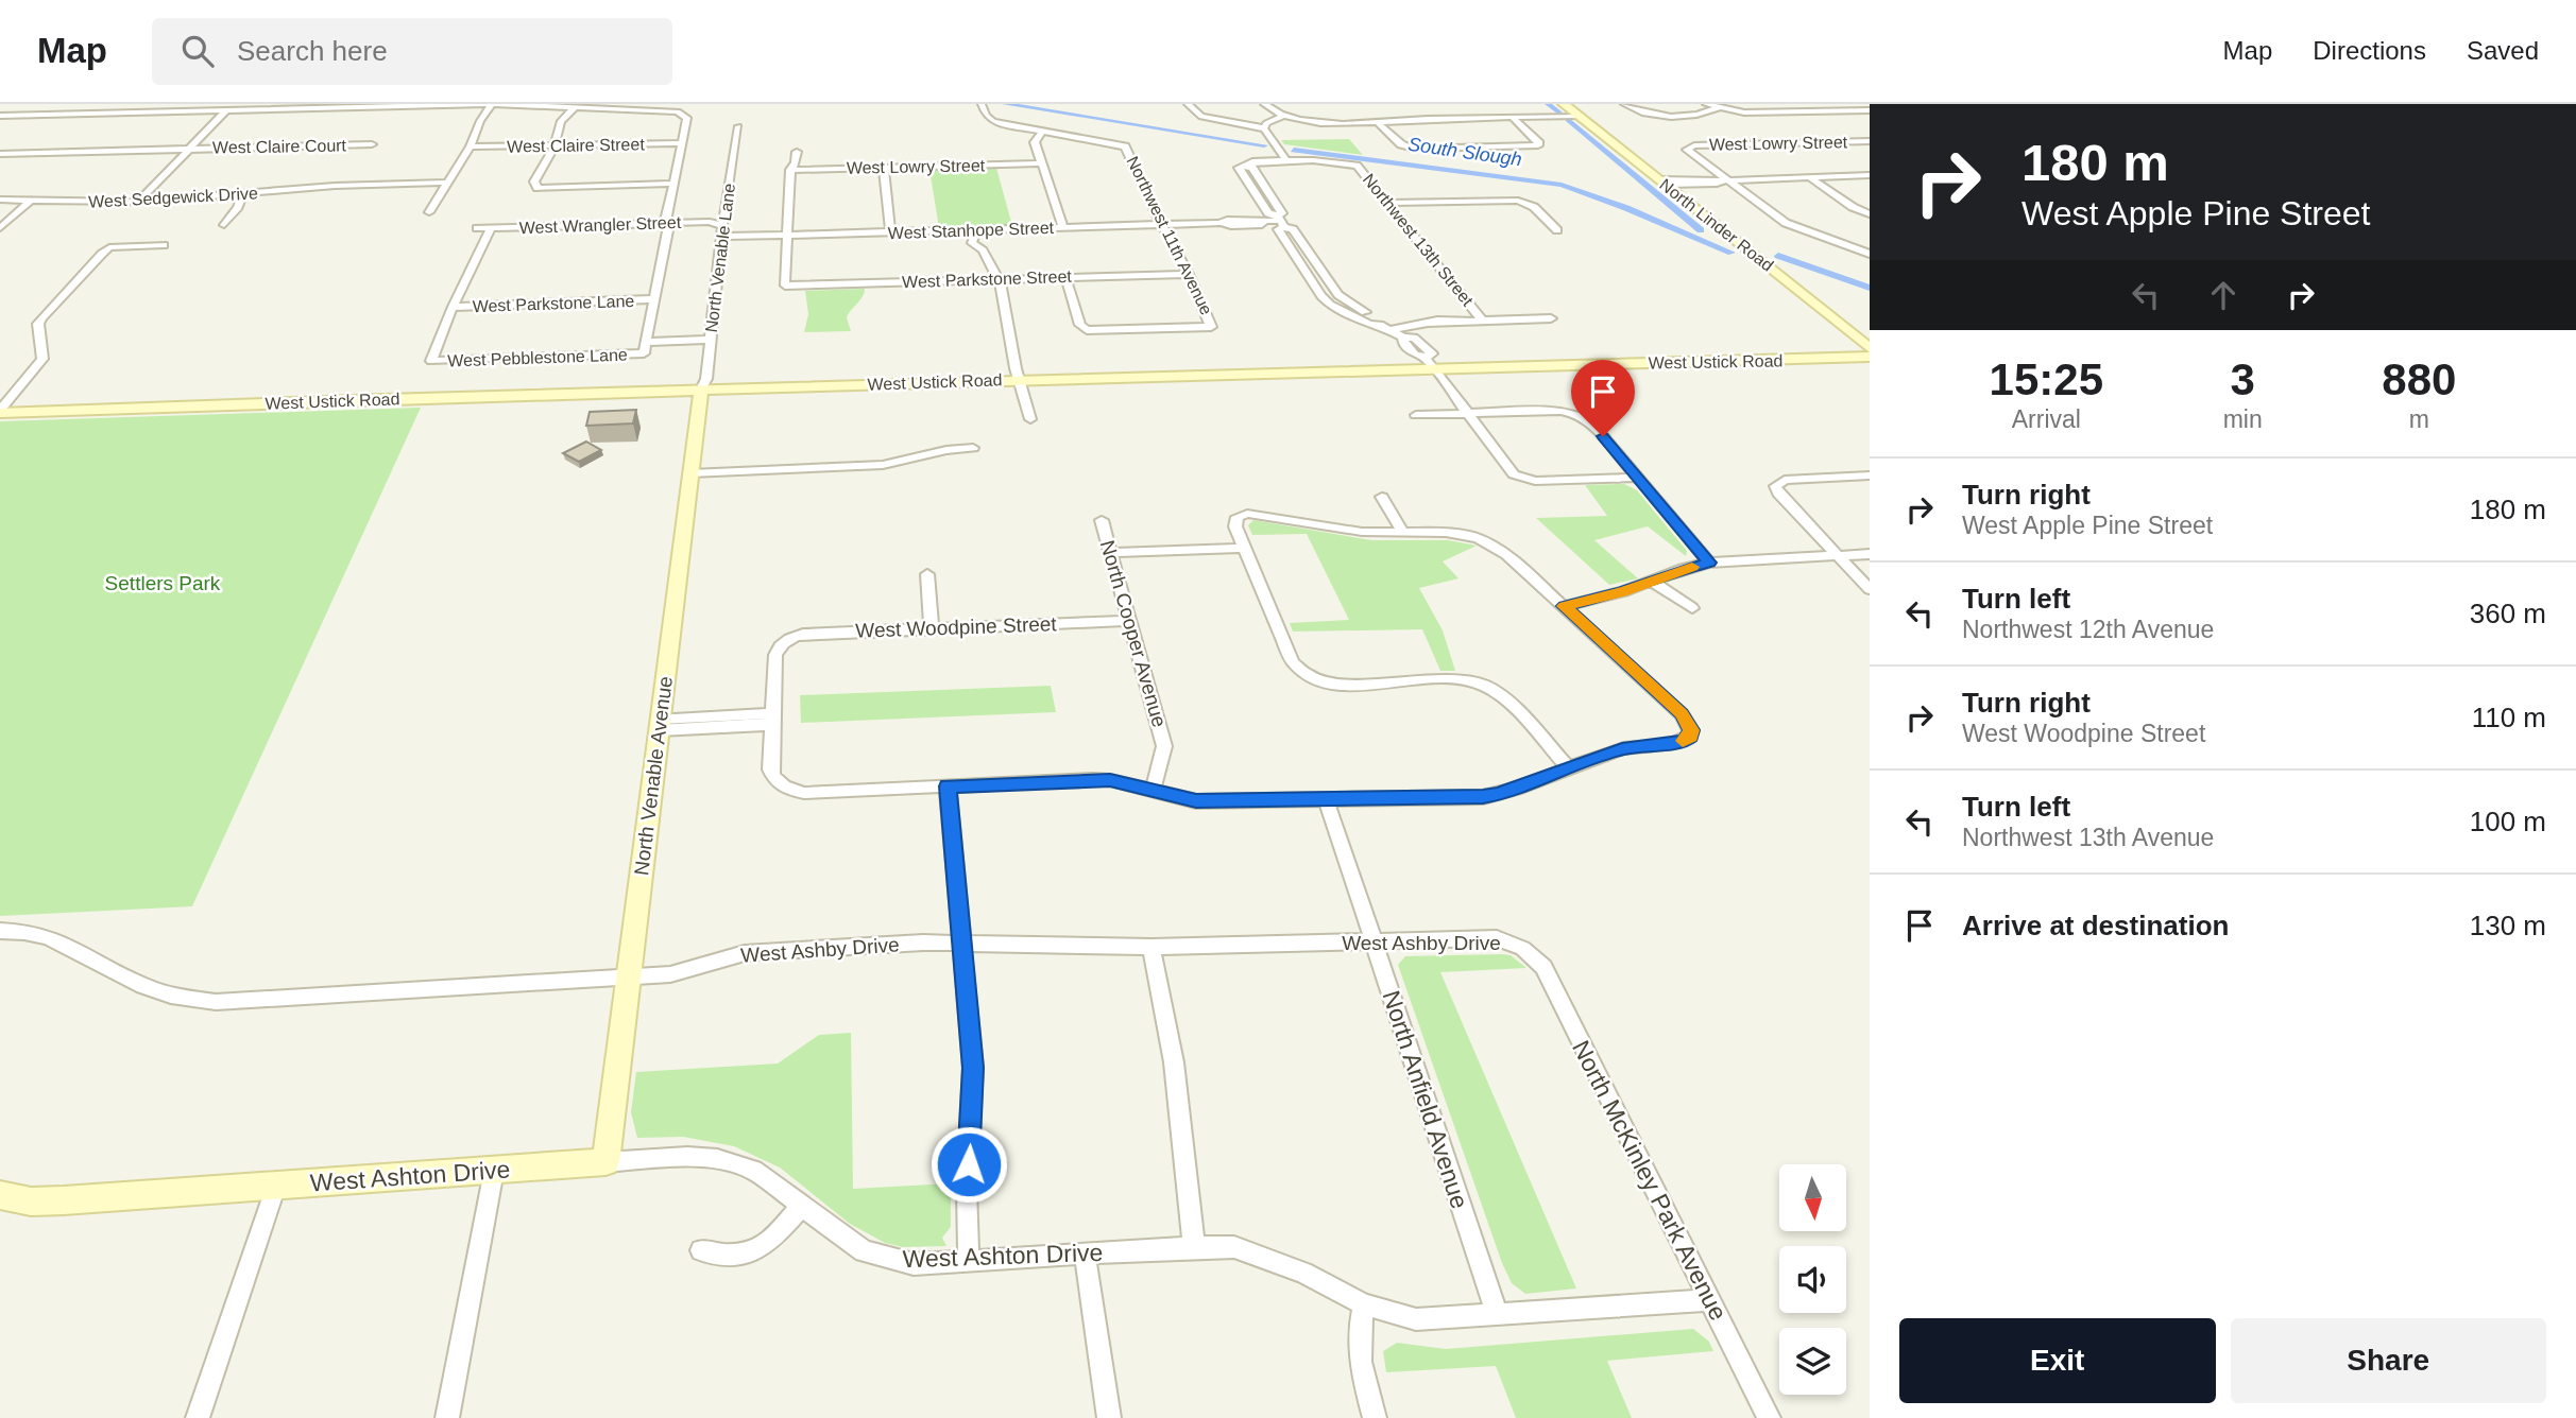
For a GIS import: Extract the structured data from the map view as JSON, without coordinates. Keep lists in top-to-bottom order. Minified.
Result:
{"streets":{"main road":["North Linder Road","West Ustick Road","North Venable Avenue","West Ashton Drive"],"street":["West Lowry Street","West Claire Street","West Claire Court","West Sedgewick Drive","West Wrangler Street","West Stanhope Street","Northwest 11th Avenue","Northwest 13th Street","North Venable Lane","West Parkstone Street","West Parkstone Lane","West Pebblestone Lane","West Woodpine Street","North Cooper Avenue","West Ashby Drive","North Anfield Avenue","North McKinley Park Avenue"]},"crossings":[["West Wrangler Street","West Stanhope Street"],["West Wrangler Street","North Venable Lane"],["West Stanhope Street","Northwest 11th Avenue"],["West Stanhope Street","North Venable Lane"],["West Stanhope Street","West Parkstone Street"],["Northwest 11th Avenue","West Parkstone Street"],["North Venable Lane","West Pebblestone Lane"],["North Venable Lane","West Ustick Road"],["North Venable Lane","North Venable Avenue"],["West Parkstone Lane","West Pebblestone Lane"],["West Ustick Road","North Venable Avenue"],["West Woodpine Street","North Cooper Avenue"],["North Venable Avenue","West Ashby Drive"],["North Venable Avenue","West Ashton Drive"],["West Ashby Drive","North Anfield Avenue"],["West Ashby Drive","North McKinley Park Avenue"],["North Anfield Avenue","West Ashton Drive"],["West Ashton Drive","North McKinley Park Avenue"]],"water":["South Slough"],"parks":["Settlers Park"],"north":"bottom","page":{"header":"Map","search":"Search here","nav":["Map","Directions","Saved"],"turn":["180 m","West Apple Pine Street"],"eta":["15:25","Arrival","3","min","880","m"],"list":[{"name":"Turn right","note":"West Apple Pine Street","value":"180 m"},{"name":"Turn left","note":"Northwest 12th Avenue","value":"360 m"},{"name":"Turn right","note":"West Woodpine Street","value":"110 m"},{"name":"Turn left","note":"Northwest 13th Avenue","value":"100 m"},{"name":"Arrive at destination","value":"130 m"}],"buttons":["Exit","Share"]}}
